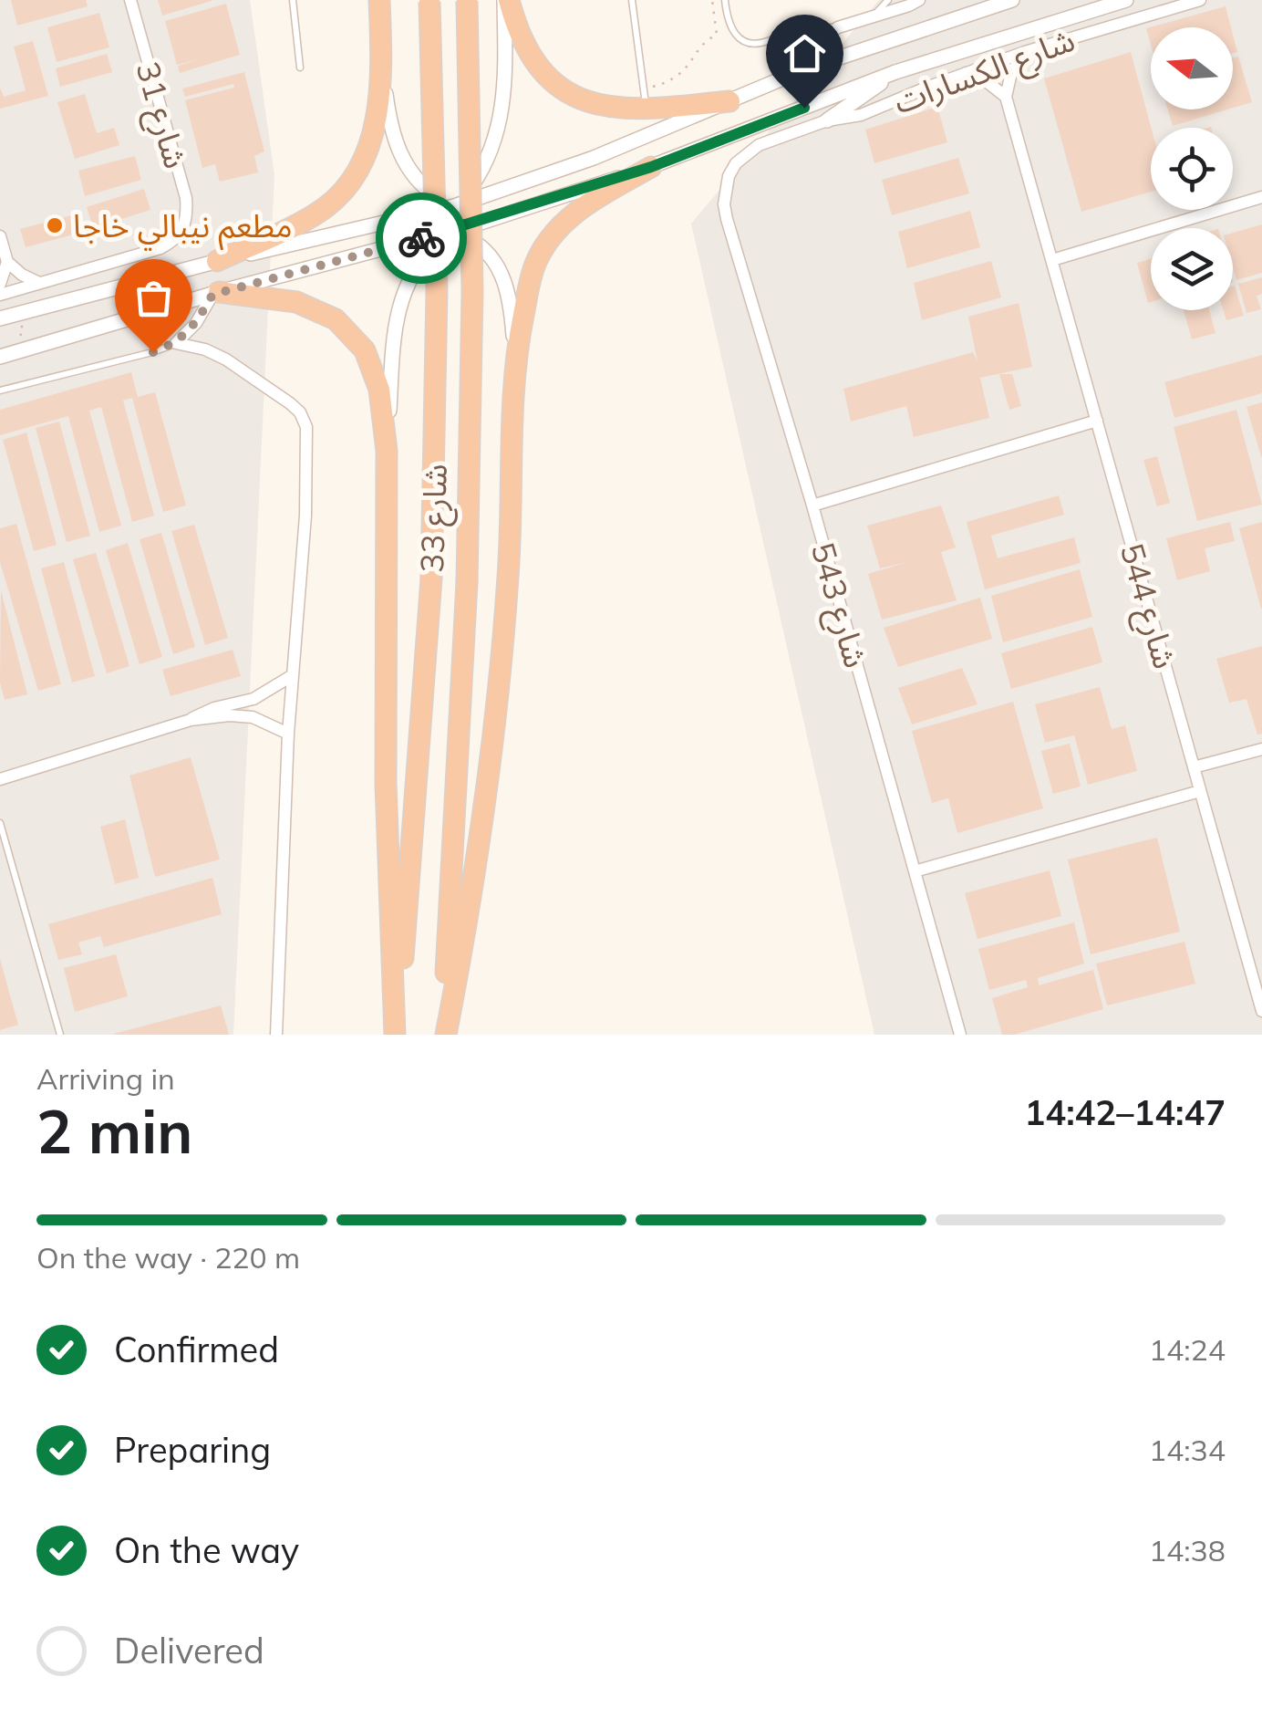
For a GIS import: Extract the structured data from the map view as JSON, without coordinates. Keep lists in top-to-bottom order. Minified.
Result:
{"streets":{"highway":["شارع 33"],"street":["شارع الكسارات","شارع 31","شارع 543","شارع 544"]},"crossings":[["شارع الكسارات","شارع 543"]],"places":["مطعم نيبالي خاجا"],"north":"left","page":{"heading":["2 min","Arriving in","14:42–14:47"],"bar":"On the way · 220 m","list":[["Confirmed","14:24"],["Preparing","14:34"],["On the way","14:38"],"Delivered"]}}
